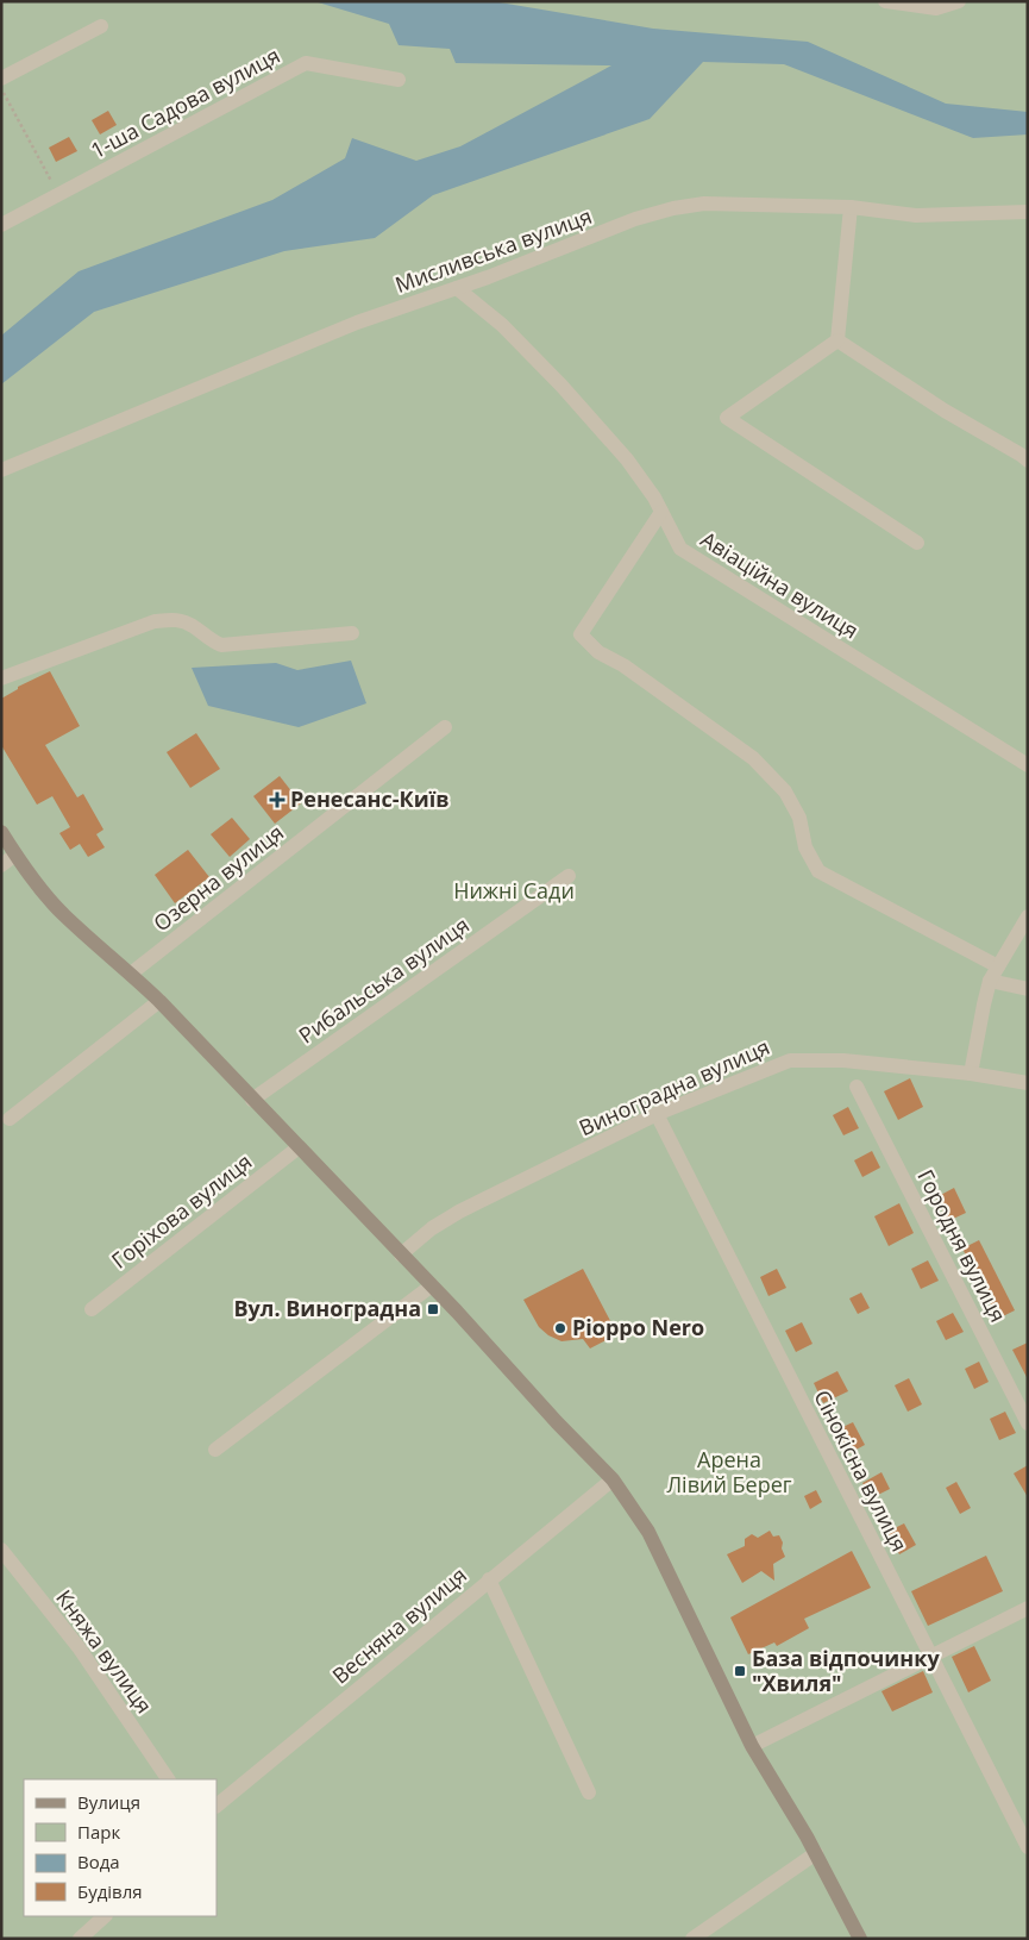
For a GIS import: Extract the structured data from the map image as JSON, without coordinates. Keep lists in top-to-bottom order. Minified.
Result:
{"streets":{"street":["1-ша Садова вулиця","Мисливська вулиця","Авіаційна вулиця","Озерна вулиця","Рибальська вулиця","Виноградна вулиця","Горіхова вулиця","Городня вулиця","Сінокісна вулиця","Весняна вулиця","Княжа вулиця"]},"crossings":[["Мисливська вулиця","Авіаційна вулиця"],["Виноградна вулиця","Сінокісна вулиця"]],"parks":["Нижні Сади","Арена Лівий Берег"],"places":{"health":["Ренесанс-Київ"],"transit":["Вул. Виноградна","База відпочинку \"Хвиля\""],"other":["Pioppo Nero"]},"legend":["Вулиця","Парк","Вода","Будівля"]}
